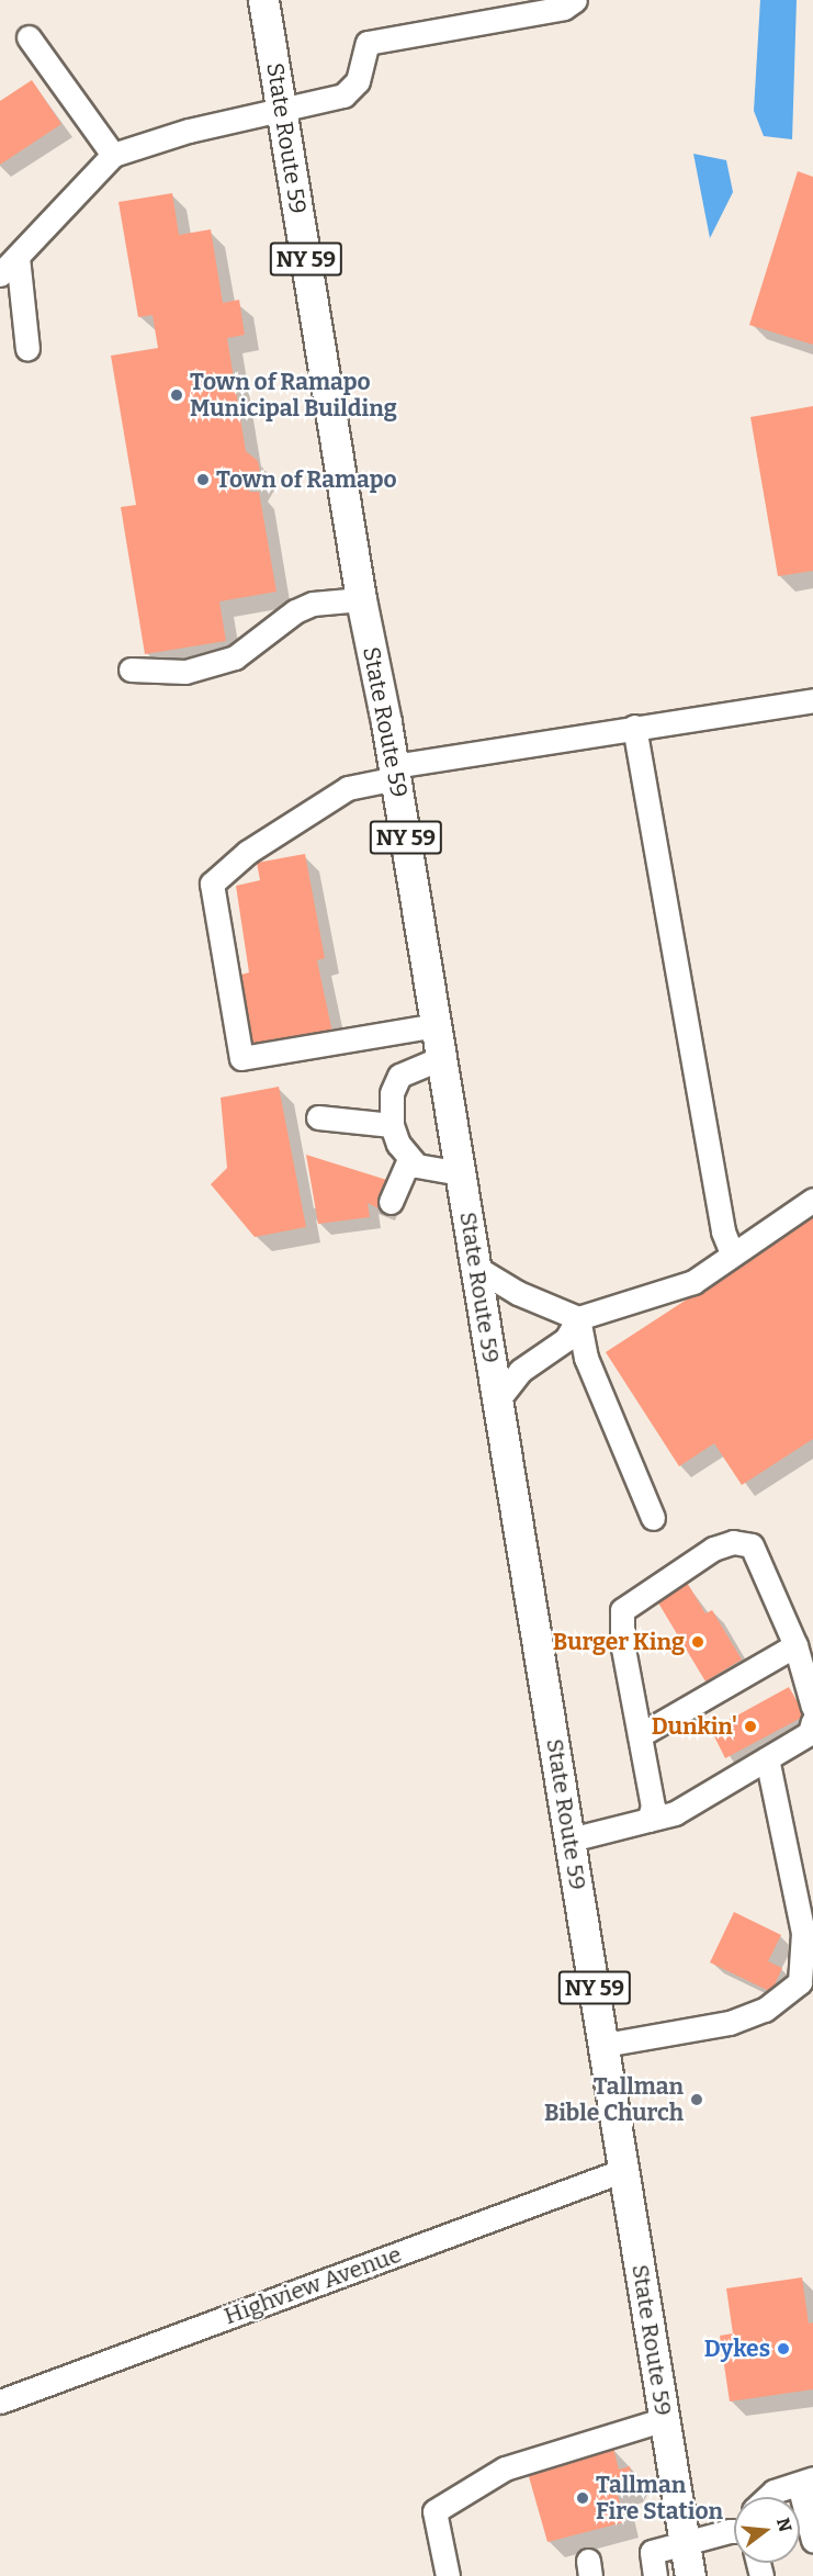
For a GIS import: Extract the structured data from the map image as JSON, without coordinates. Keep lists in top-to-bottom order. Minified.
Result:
{"streets":{"main road":["State Route 59","NY 59"],"street":["Highview Avenue"]},"crossings":[["State Route 59","Highview Avenue"]],"places":["Town of Ramapo Municipal Building","Town of Ramapo","Burger King","Dunkin'","Tallman Bible Church","Dykes","Tallman Fire Station"],"north":"right"}
